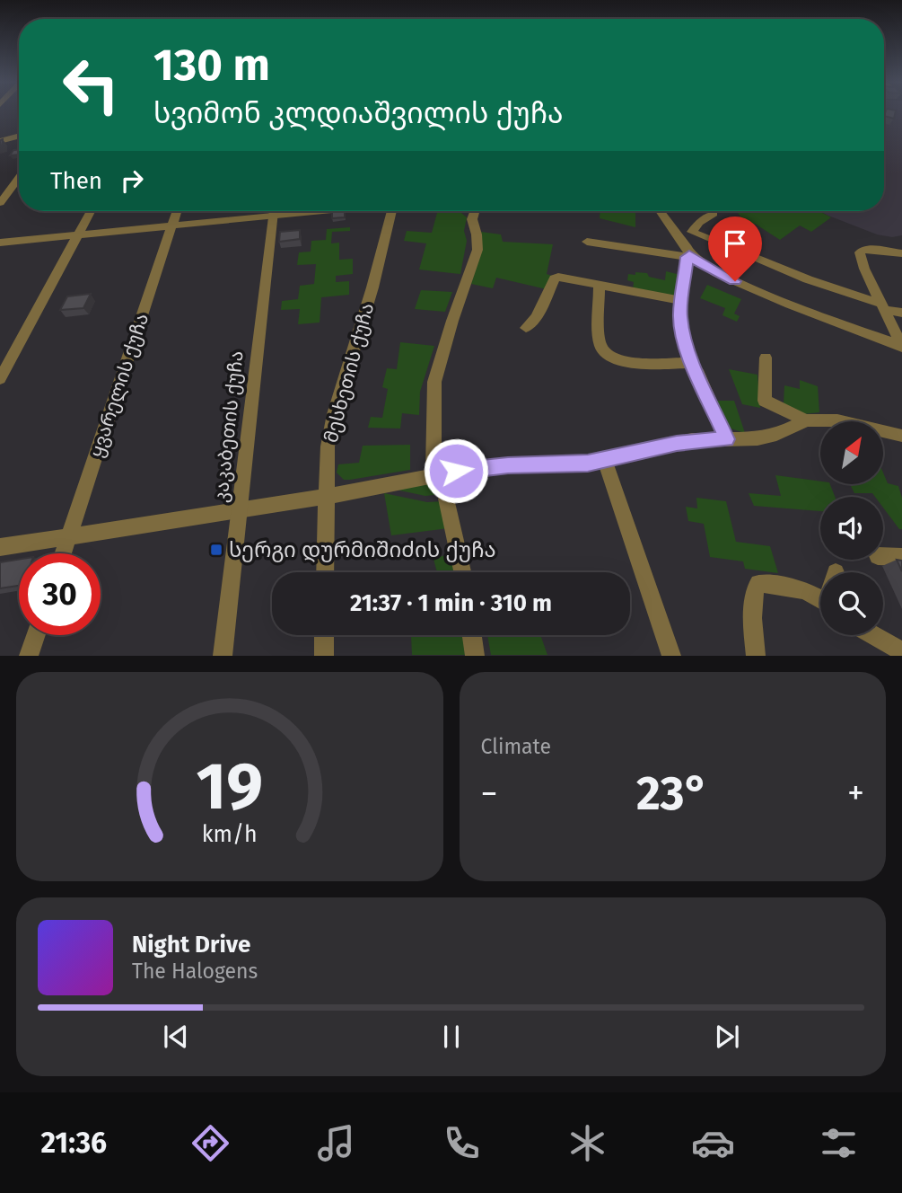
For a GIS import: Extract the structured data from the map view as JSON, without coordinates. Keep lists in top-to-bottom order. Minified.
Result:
{"streets":{"street":["მესხეთის ქუჩა","ყვარელის ქუჩა","კაკაბეთის ქუჩა"]},"places":{"transit":["სერგი დურმიშიძის ქუჩა"]},"north":"top right","page":{"turn":["130 m","სვიმონ კლდიაშვილის ქუჩა"],"then":"Then","limit":"30","trip":"21:37 · 1 min · 310 m","tile":"Climate","heat":["−","23°","+"],"song":["Night Drive","The Halogens"],"tabs":"21:36","gauge":["19","km/h"]}}
